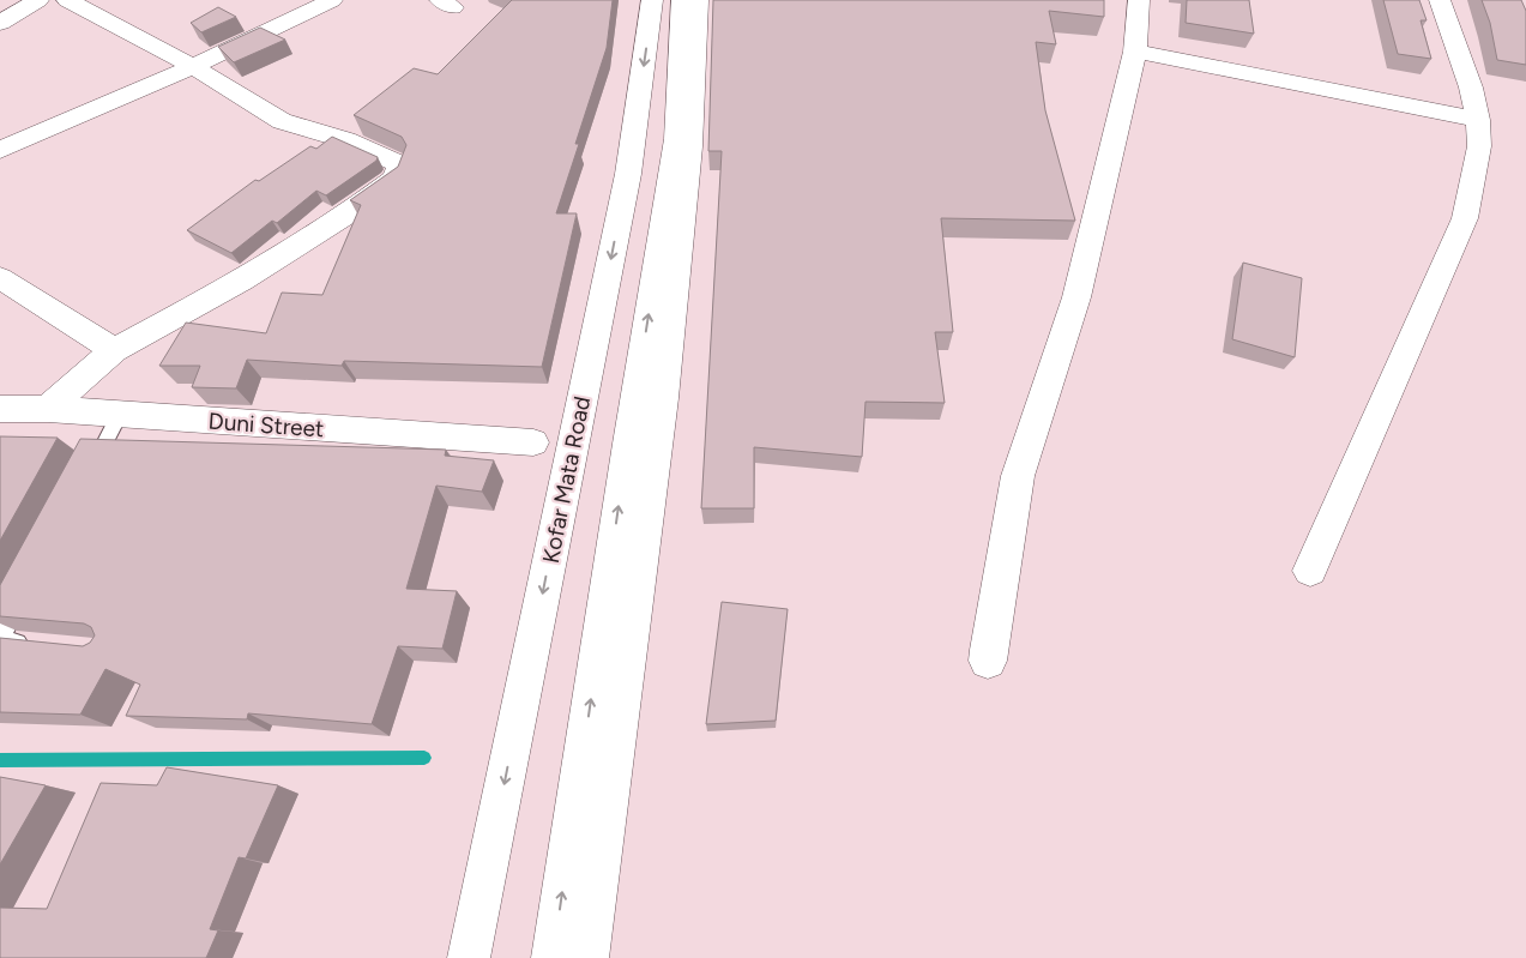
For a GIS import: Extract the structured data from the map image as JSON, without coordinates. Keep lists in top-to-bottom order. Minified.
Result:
{"streets":{"street":["Duni Street","Kofar Mata Road"]}}
